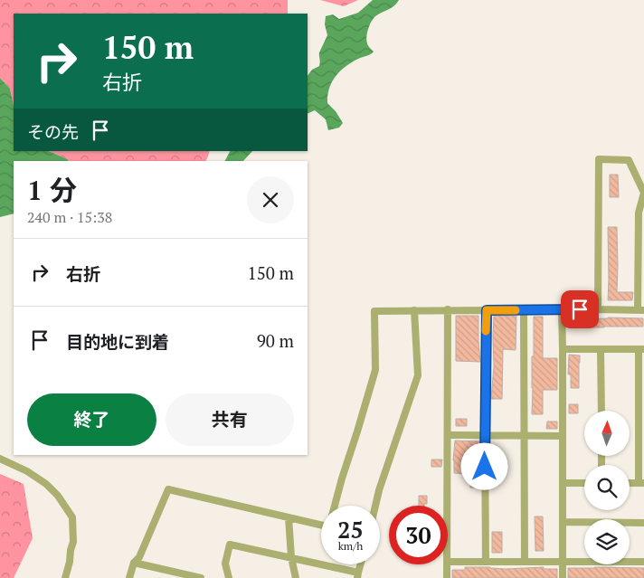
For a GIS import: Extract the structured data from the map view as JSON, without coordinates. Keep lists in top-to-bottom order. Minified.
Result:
{"north":"top","page":{"turn":["150 m","右折"],"then":"その先","heading":["1 分","240 m · 15:38"],"list":[{"name":"右折","value":"150 m"},{"name":"目的地に到着","value":"90 m"}],"buttons":["終了","共有"],"speed":"25 km/h","limit":"30"}}
